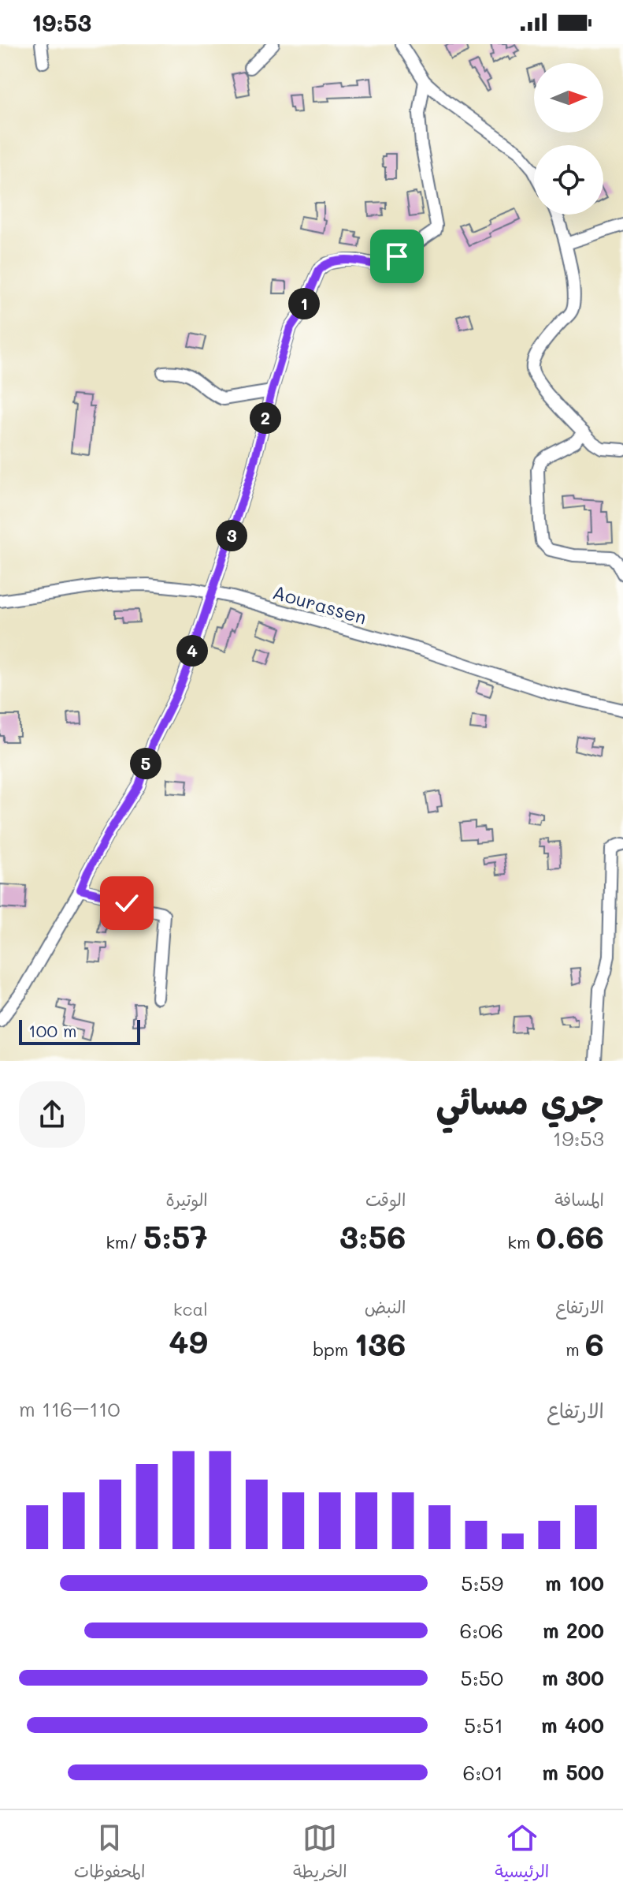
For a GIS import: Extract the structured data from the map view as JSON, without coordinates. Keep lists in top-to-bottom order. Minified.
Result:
{"streets":{"street":["Aourassen"]},"scale_bar":"100 m","north":"right","page":{"status":"19:53","pins":["1","2","3","4","5"],"scale":"100 m","heading":["جري مسائي","19:53"],"stats":[["المسافة","0.66 km"],["الوقت","3:56"],["الوتيرة","5:57 /km"],["الارتفاع","6 m"],["النبض","136 bpm"],["kcal","49"]],"chart":["الارتفاع","110–116 m"],"list":[{"name":"100 m","note":"5:59"},{"name":"200 m","note":"6:06"},{"name":"300 m","note":"5:50"},{"name":"400 m","note":"5:51"},{"name":"500 m","note":"6:01"}],"tabs":["الرئيسية","الخريطة","المحفوظات"]}}
